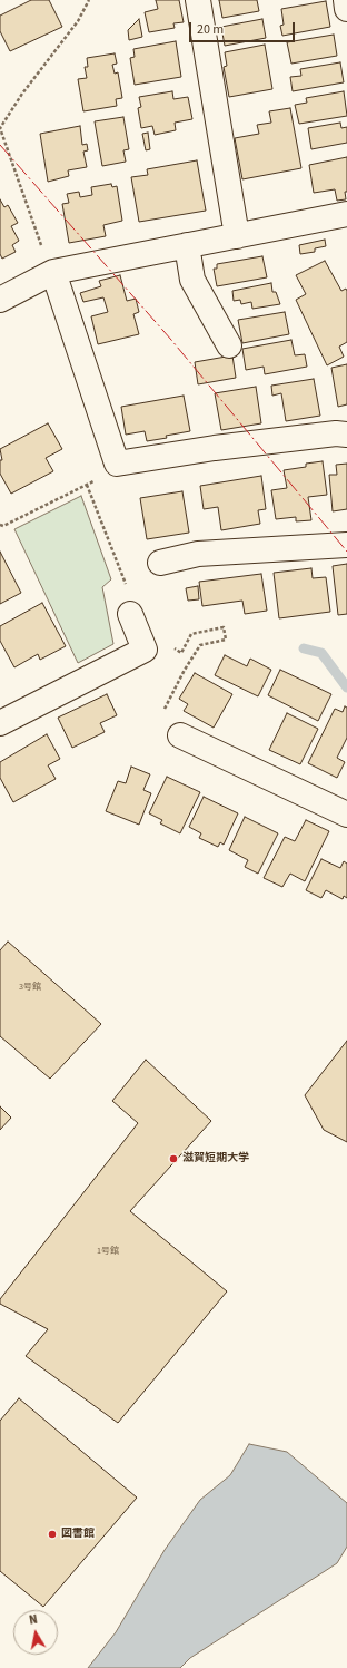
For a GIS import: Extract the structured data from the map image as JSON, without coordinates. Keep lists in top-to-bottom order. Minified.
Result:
{"places":["滋賀短期大学","図書館"],"house_numbers":["3号館","1号館"],"scale_bar":"20 m","north":"top"}
